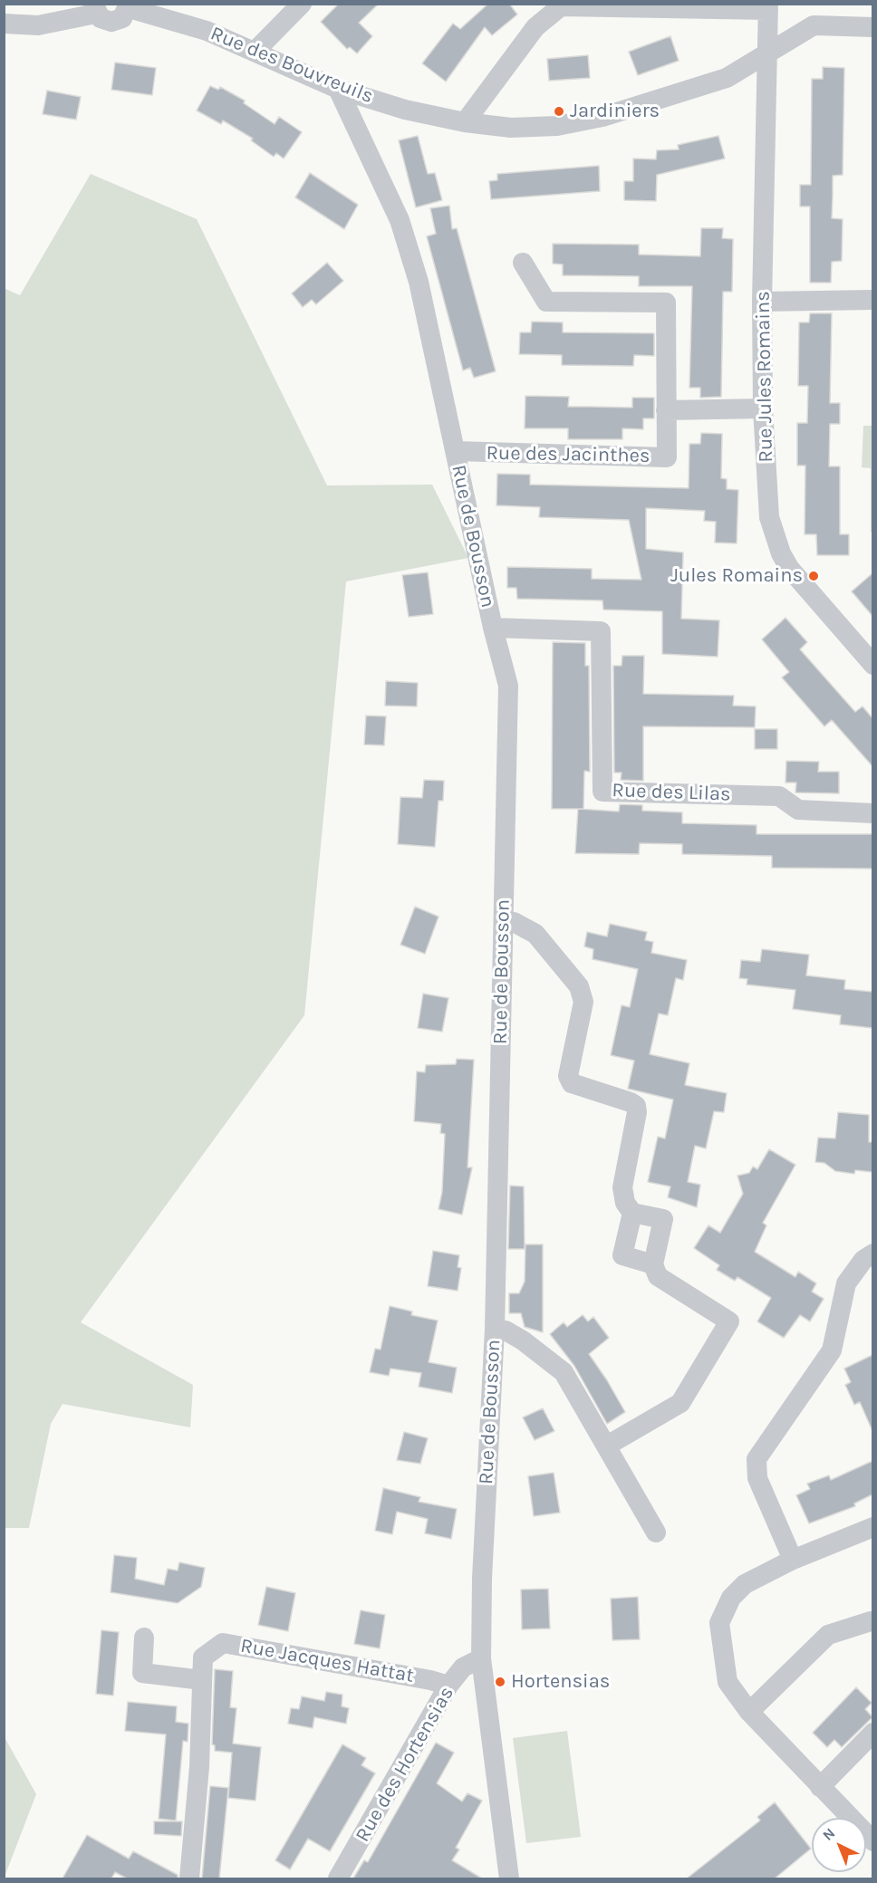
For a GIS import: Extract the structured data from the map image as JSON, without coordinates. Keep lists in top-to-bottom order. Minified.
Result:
{"streets":{"street":["Rue des Bouvreuils","Rue Jules Romains","Rue des Jacinthes","Rue de Bousson","Rue des Lilas","Rue Jacques Hattat","Rue des Hortensias"]},"crossings":[["Rue des Bouvreuils","Rue Jules Romains"],["Rue des Bouvreuils","Rue de Bousson"],["Rue des Jacinthes","Rue de Bousson"],["Rue de Bousson","Rue des Lilas"],["Rue de Bousson","Rue des Hortensias"],["Rue Jacques Hattat","Rue des Hortensias"]],"places":["Jardiniers","Jules Romains","Hortensias"],"north":"top left"}
